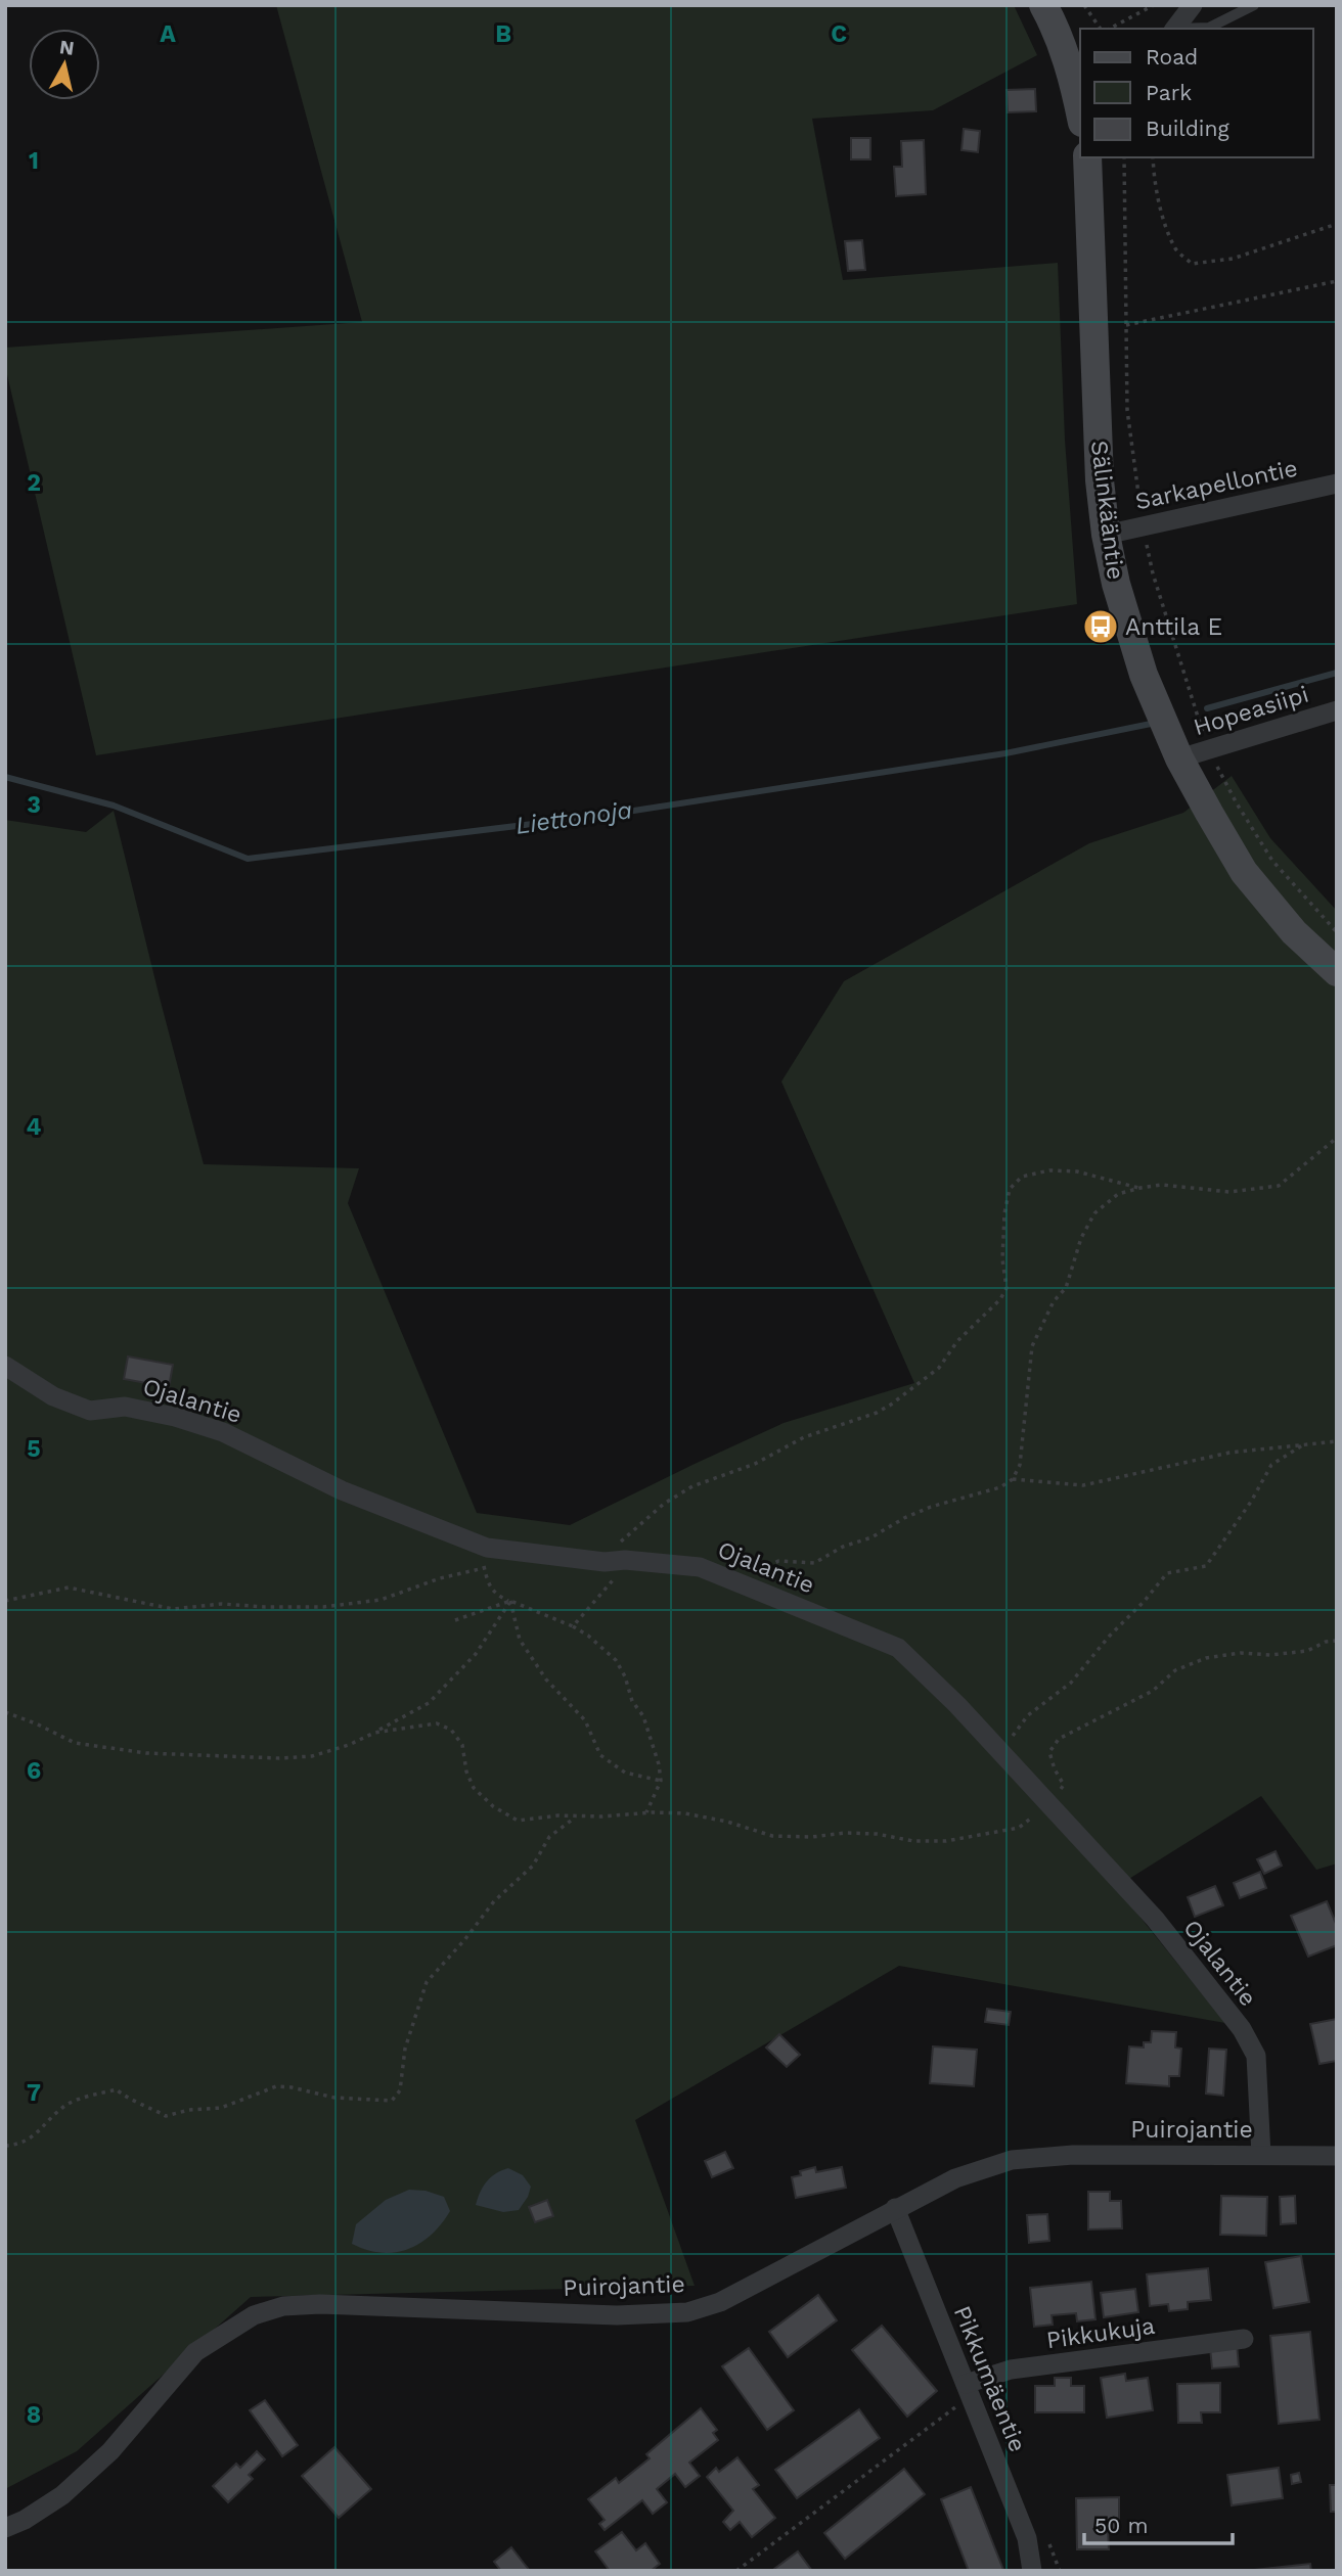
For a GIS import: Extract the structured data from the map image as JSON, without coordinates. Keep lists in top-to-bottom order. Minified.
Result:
{"streets":{"street":["Sarkapellontie","Sälinkääntie","Hopeasiipi","Ojalantie","Puirojantie","Pikkukuja","Pikkumäentie"]},"crossings":[["Sarkapellontie","Sälinkääntie"],["Sälinkääntie","Hopeasiipi"],["Ojalantie","Puirojantie"],["Puirojantie","Pikkumäentie"],["Pikkukuja","Pikkumäentie"]],"water":["Liettonoja"],"places":{"bus stop":["Anttila E"]},"legend":["Road","Park","Building"],"scale_bar":"50 m","north":"top","grid":{"columns":["A","B","C"],"rows":["1","2","3","4","5","6","7","8"]}}
